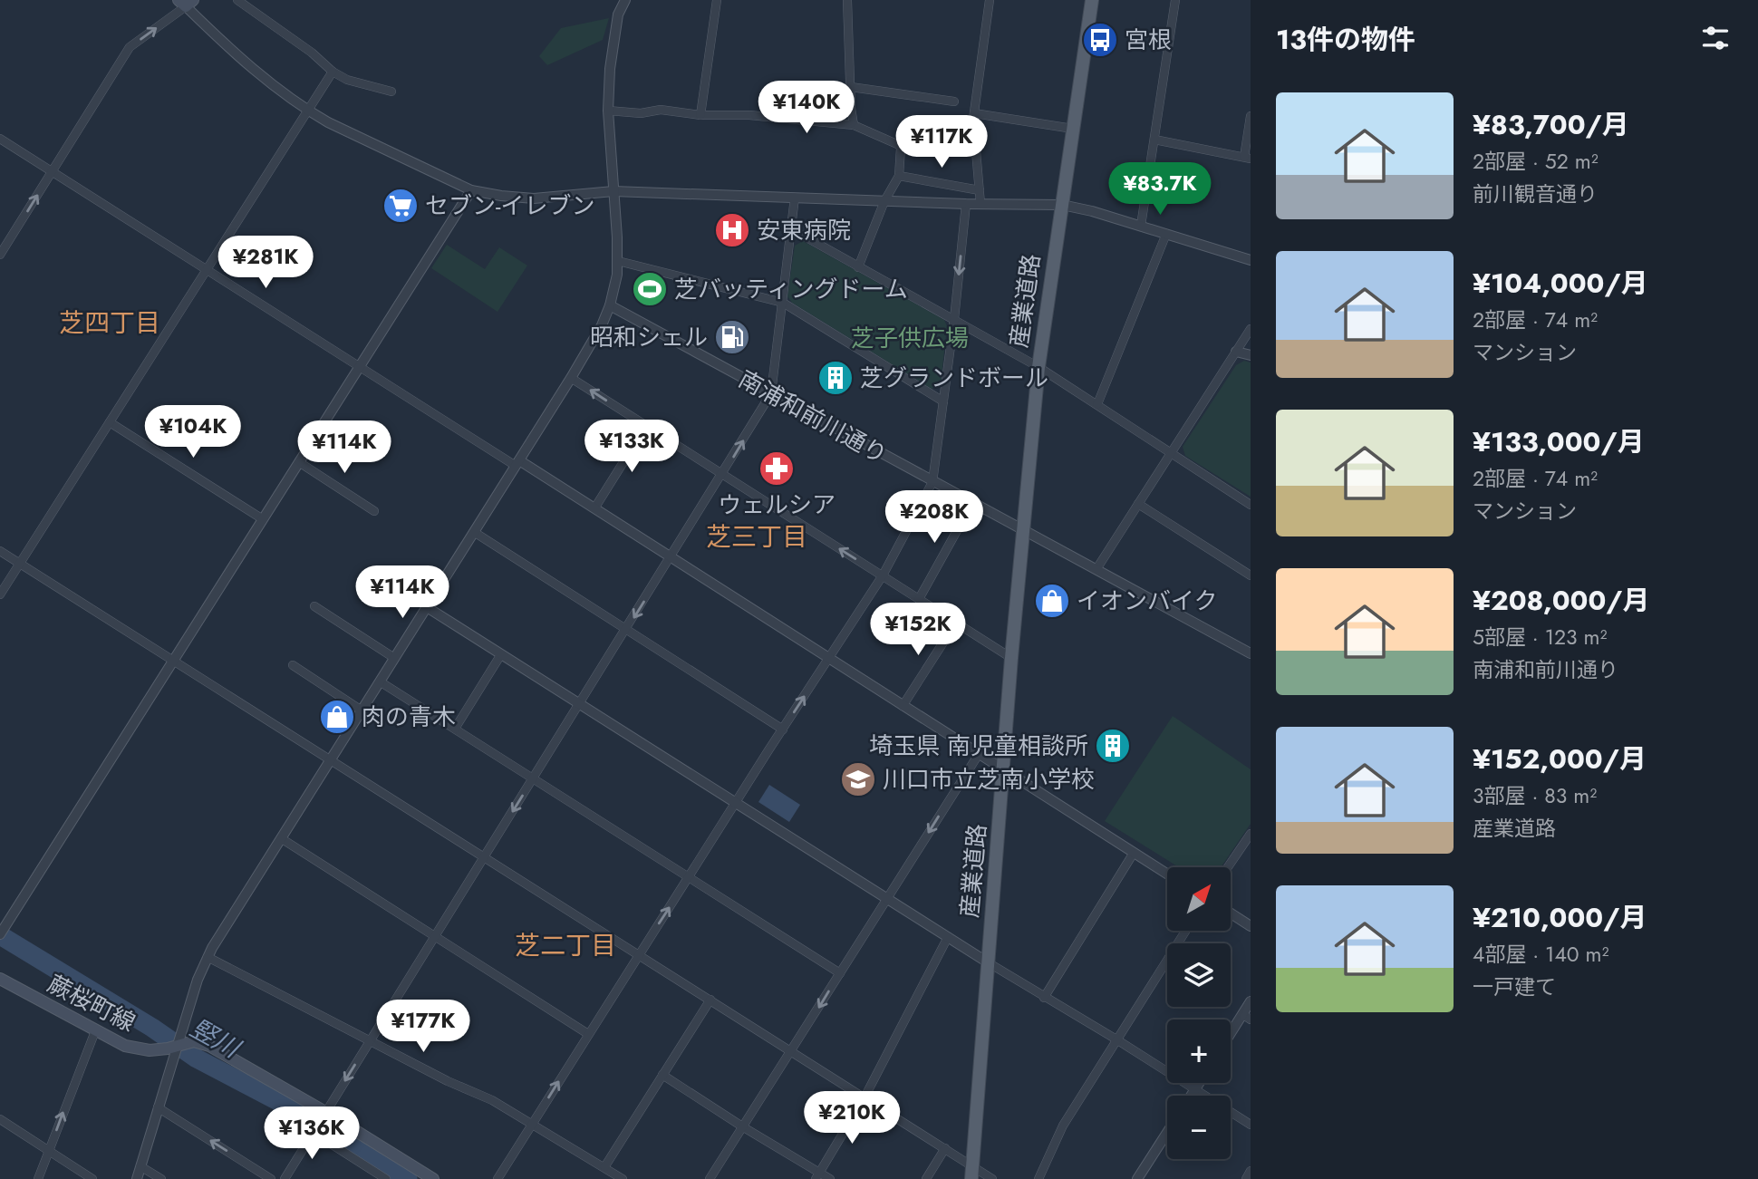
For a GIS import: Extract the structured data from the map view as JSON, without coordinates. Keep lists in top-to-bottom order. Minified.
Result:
{"streets":{"main road":["産業道路","蕨桜町線"],"street":["南浦和前川通り"]},"crossings":[["産業道路","南浦和前川通り"]],"districts":["芝四丁目","芝三丁目","芝二丁目"],"water":["竪川"],"parks":["芝子供広場"],"places":{"bus stop":["宮根"],"supermarket":["セブン-イレブン"],"hospital":["安東病院"],"sports":["芝バッティングドーム"],"fuel station":["昭和シェル"],"building":["芝グランドボール","埼玉県 南児童相談所"],"pharmacy":["ウェルシア"],"shop":["イオンバイク","肉の青木"],"school or university":["川口市立芝南小学校"]},"north":"top right","page":{"heading":"13件の物件","list":[{"name":"¥83,700/月","note":"2部屋 · 52 m² · 前川観音通り"},{"name":"¥104,000/月","note":"2部屋 · 74 m² · マンション"},{"name":"¥133,000/月","note":"2部屋 · 74 m² · マンション"},{"name":"¥208,000/月","note":"5部屋 · 123 m² · 南浦和前川通り"},{"name":"¥152,000/月","note":"3部屋 · 83 m² · 産業道路"},{"name":"¥210,000/月","note":"4部屋 · 140 m² · 一戸建て"}],"price":["¥140K","¥117K","¥83.7K","¥281K","¥104K","¥133K","¥114K","¥208K","¥114K","¥152K","¥177K","¥210K","¥136K"],"map_buttons":["+","−"]}}
